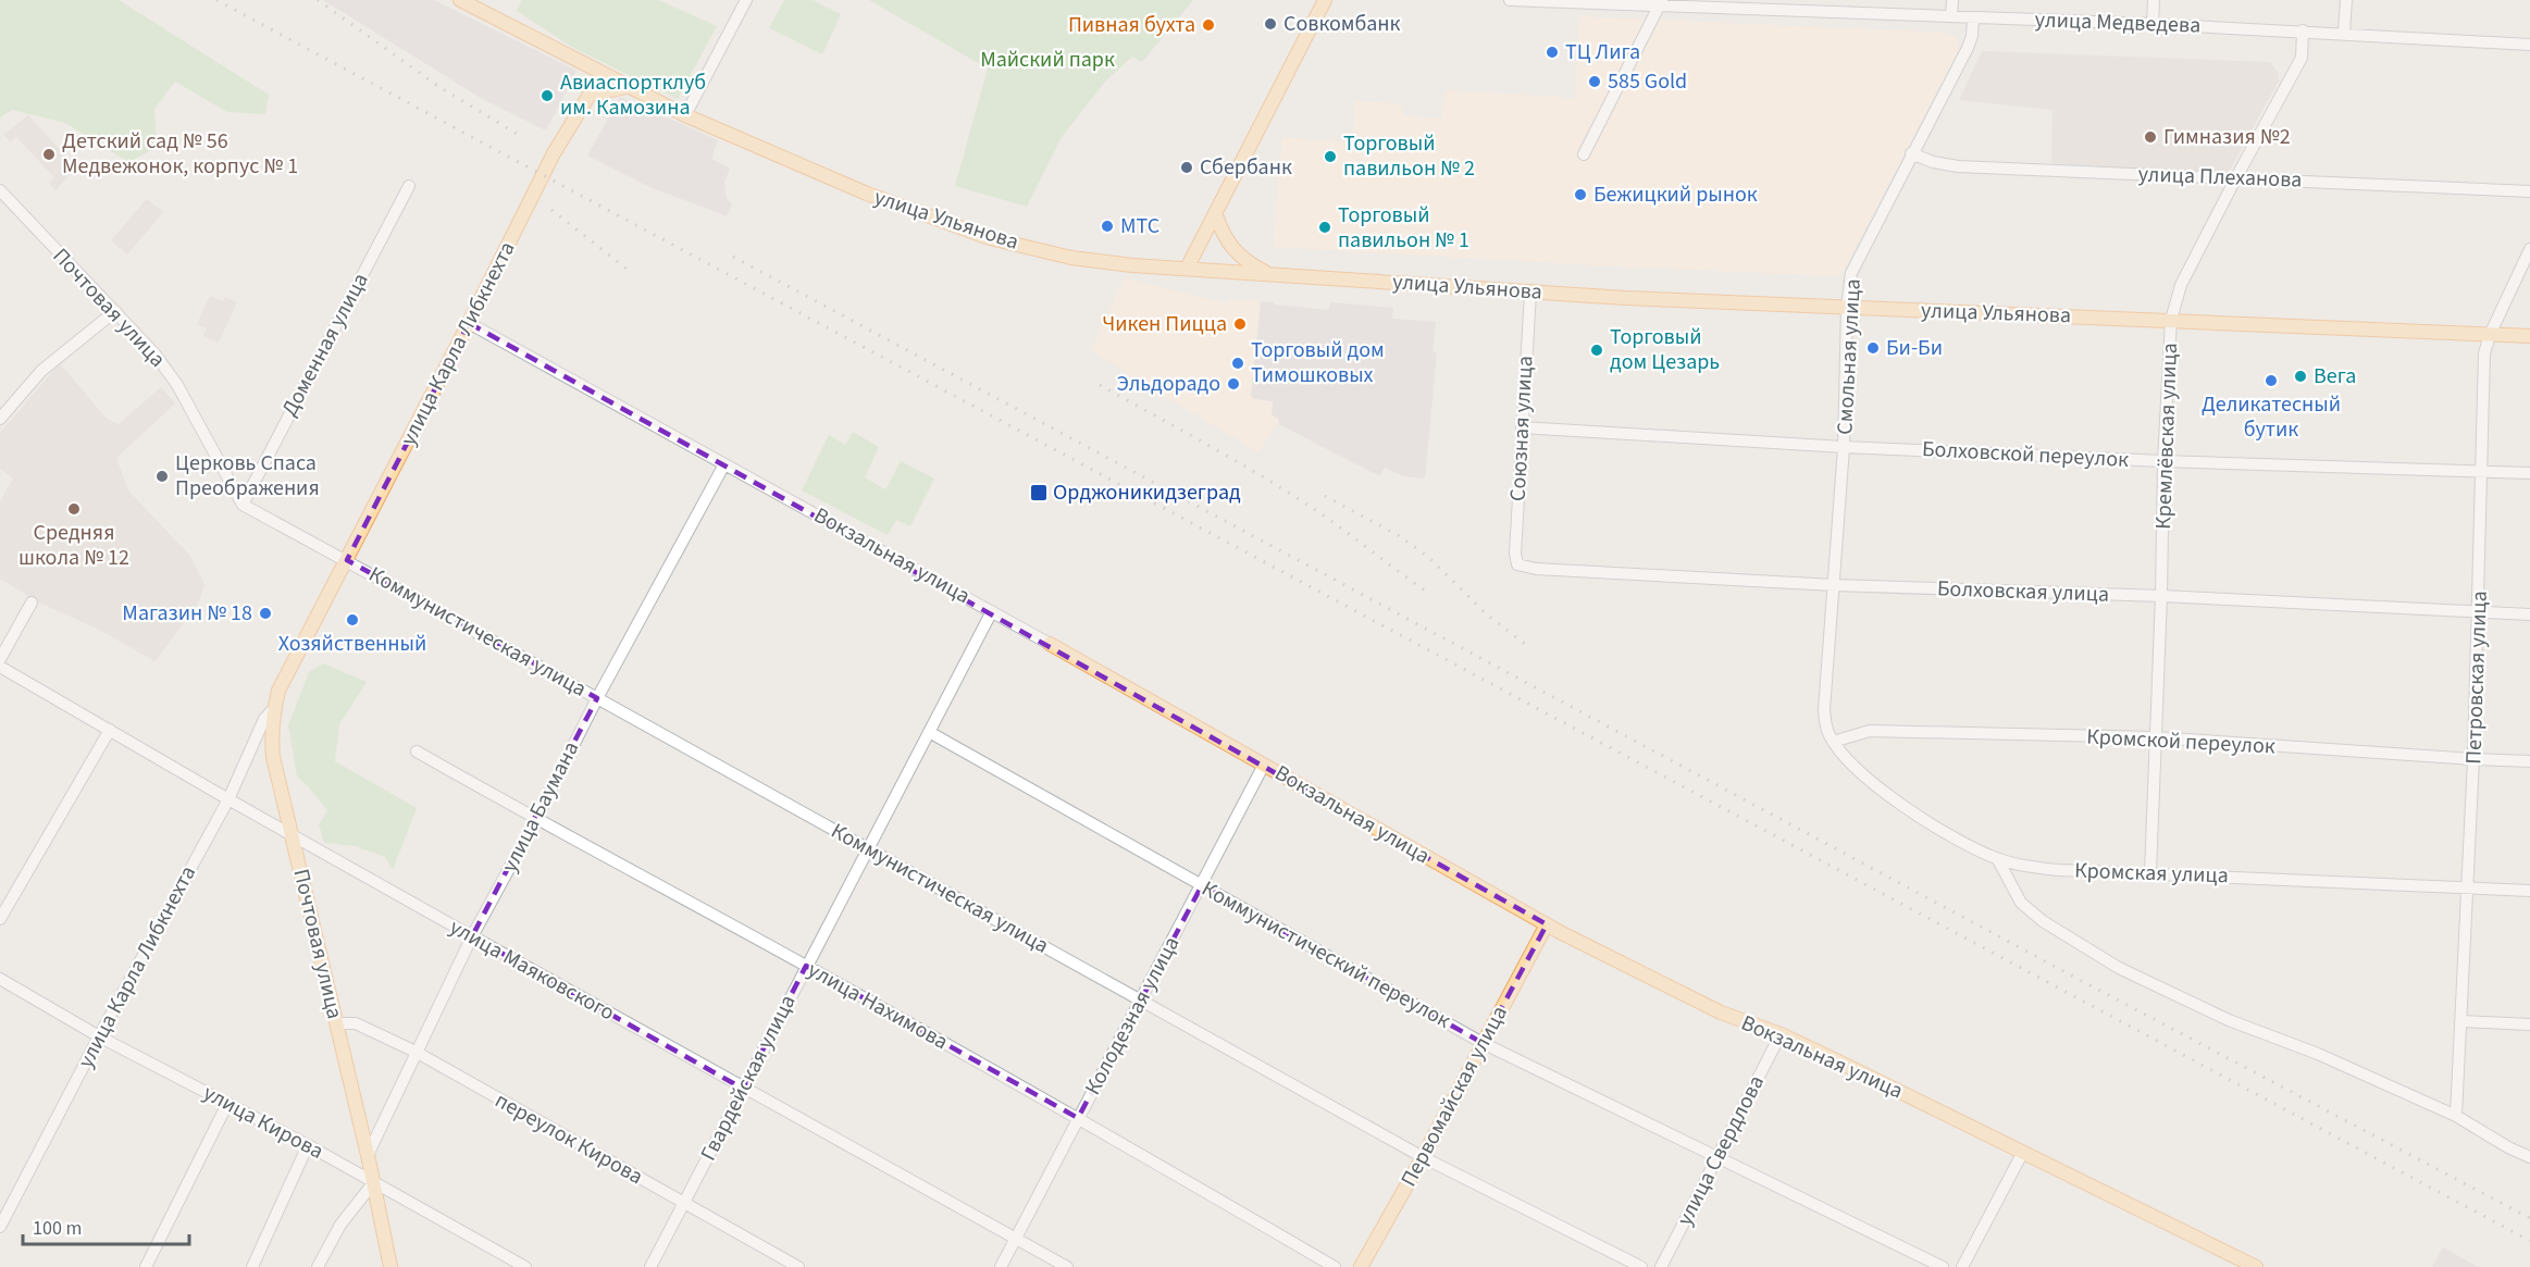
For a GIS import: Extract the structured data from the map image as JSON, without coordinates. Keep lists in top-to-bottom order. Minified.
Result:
{"streets":{"main road":["улица Ульянова","Почтовая улица","улица Карла Либкнехта","Вокзальная улица","Первомайская улица"],"street":["улица Медведева","улица Плеханова","Доменная улица","Смольная улица","Союзная улица","Кремлёвская улица","Болховской переулок","Болховская улица","Коммунистическая улица","Петровская улица","Кромской переулок","улица Баумана","Кромская улица","Коммунистический переулок","улица Маяковского","улица Нахимова","Колодезная улица","Гвардейская улица","улица Кирова","переулок Кирова","улица Свердлова"]},"crossings":[["улица Медведева","Смольная улица"],["улица Медведева","Кремлёвская улица"],["улица Плеханова","Смольная улица"],["улица Плеханова","Кремлёвская улица"],["улица Ульянова","Смольная улица"],["улица Ульянова","Союзная улица"],["улица Ульянова","Кремлёвская улица"],["улица Ульянова","Петровская улица"],["Почтовая улица","улица Карла Либкнехта"],["Почтовая улица","Доменная улица"],["Почтовая улица","Коммунистическая улица"],["Почтовая улица","улица Баумана"],["Почтовая улица","улица Маяковского"],["Почтовая улица","улица Кирова"],["Почтовая улица","переулок Кирова"],["улица Карла Либкнехта","Вокзальная улица"],["улица Карла Либкнехта","Коммунистическая улица"],["улица Карла Либкнехта","улица Маяковского"],["улица Карла Либкнехта","улица Кирова"],["Доменная улица","Коммунистическая улица"],["Смольная улица","Болховской переулок"],["Смольная улица","Болховская улица"],["Смольная улица","Кромская улица"],["Союзная улица","Болховской переулок"],["Союзная улица","Болховская улица"],["Кремлёвская улица","Болховской переулок"],["Кремлёвская улица","Болховская улица"],["Кремлёвская улица","Кромской переулок"],["Кремлёвская улица","Кромская улица"],["Болховской переулок","Петровская улица"],["Вокзальная улица","улица Баумана"],["Вокзальная улица","Колодезная улица"],["Вокзальная улица","Гвардейская улица"],["Вокзальная улица","Первомайская улица"],["Вокзальная улица","улица Свердлова"],["Болховская улица","Петровская улица"],["Коммунистическая улица","улица Баумана"],["Коммунистическая улица","Колодезная улица"],["Коммунистическая улица","Гвардейская улица"],["Коммунистическая улица","Первомайская улица"],["Петровская улица","Кромской переулок"],["Петровская улица","Кромская улица"],["Кромской переулок","Кромская улица"],["улица Баумана","улица Маяковского"],["улица Баумана","улица Нахимова"],["улица Баумана","переулок Кирова"],["Коммунистический переулок","Колодезная улица"],["Коммунистический переулок","Гвардейская улица"],["Коммунистический переулок","Первомайская улица"],["Коммунистический переулок","улица Свердлова"],["улица Маяковского","Колодезная улица"],["улица Маяковского","Гвардейская улица"],["улица Нахимова","Колодезная улица"],["улица Нахимова","Гвардейская улица"],["Гвардейская улица","переулок Кирова"]],"parks":["Майский парк"],"places":{"other":["Совкомбанк","Пивная бухта","ТЦ Лига","585 Gold","Авиаспортклуб им. Камозина","Гимназия №2","Детский сад № 56 Медвежонок, корпус № 1","Торговый павильон № 2","Сбербанк","Бежицкий рынок","МТС","Торговый павильон № 1","Чикен Пицца","Би-Би","Торговый дом Цезарь","Торговый дом Тимошковых","Вега","Деликатесный бутик","Эльдорадо","Церковь Спаса Преображения","Средняя школа № 12","Магазин № 18","Хозяйственный"],"transit":["Орджоникидзеград"]},"scale_bar":"100 m"}
